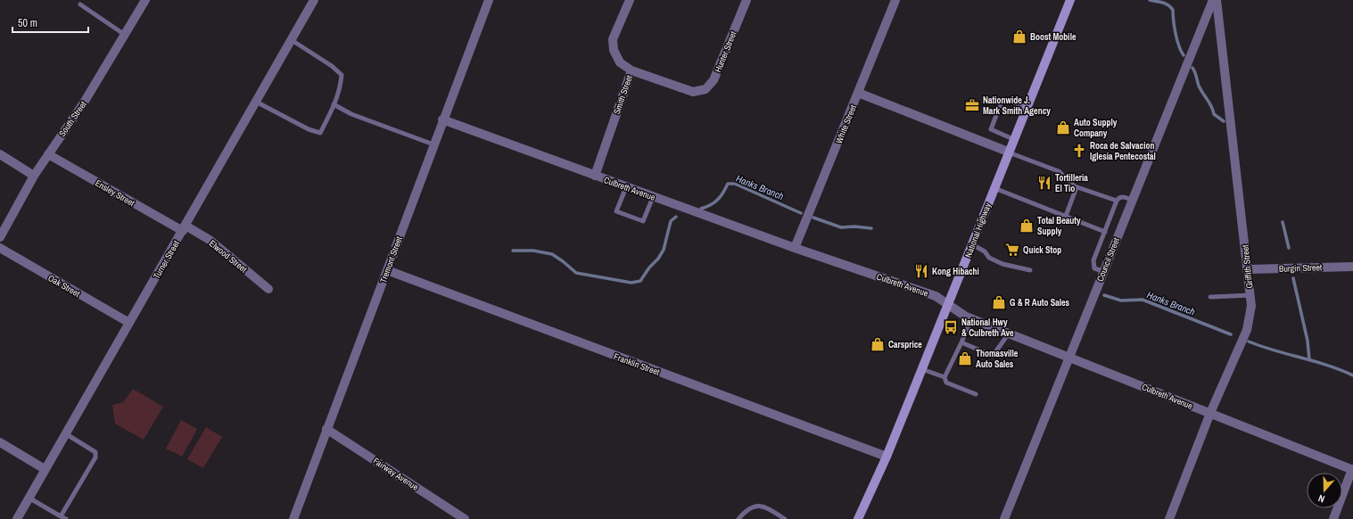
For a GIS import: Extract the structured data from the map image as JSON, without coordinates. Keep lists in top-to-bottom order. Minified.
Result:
{"streets":{"main road":["National Highway"],"street":["Hunter Street","Smith Street","South Street","White Street","Culbreth Avenue","Ensley Street","Elwood Street","Turner Street","Tremont Street","Council Street","Griffith Street","Burgin Street","Oak Street","Franklin Street","Fairway Avenue"]},"crossings":[["Hunter Street","Smith Street"],["Smith Street","Culbreth Avenue"],["South Street","Ensley Street"],["White Street","Culbreth Avenue"],["Culbreth Avenue","National Highway"],["Culbreth Avenue","Tremont Street"],["Culbreth Avenue","Council Street"],["Culbreth Avenue","Griffith Street"],["Ensley Street","Elwood Street"],["Ensley Street","Turner Street"],["National Highway","Franklin Street"],["Elwood Street","Turner Street"],["Turner Street","Oak Street"],["Tremont Street","Franklin Street"],["Tremont Street","Fairway Avenue"],["Griffith Street","Burgin Street"]],"water":["Hanks Branch"],"places":{"shop":["Boost Mobile","Auto Supply Company","Total Beauty Supply","G & R Auto Sales","Carsprice","Thomasville Auto Sales"],"office":["Nationwide J. Mark Smith Agency"],"church":["Roca de Salvacion Iglesia Pentecostal"],"restaurant":["Tortilleria El Tio","Kong Hibachi"],"supermarket":["Quick Stop"],"bus stop":["National Hwy & Culbreth Ave"]},"scale_bar":"50 m","north":"bottom"}
